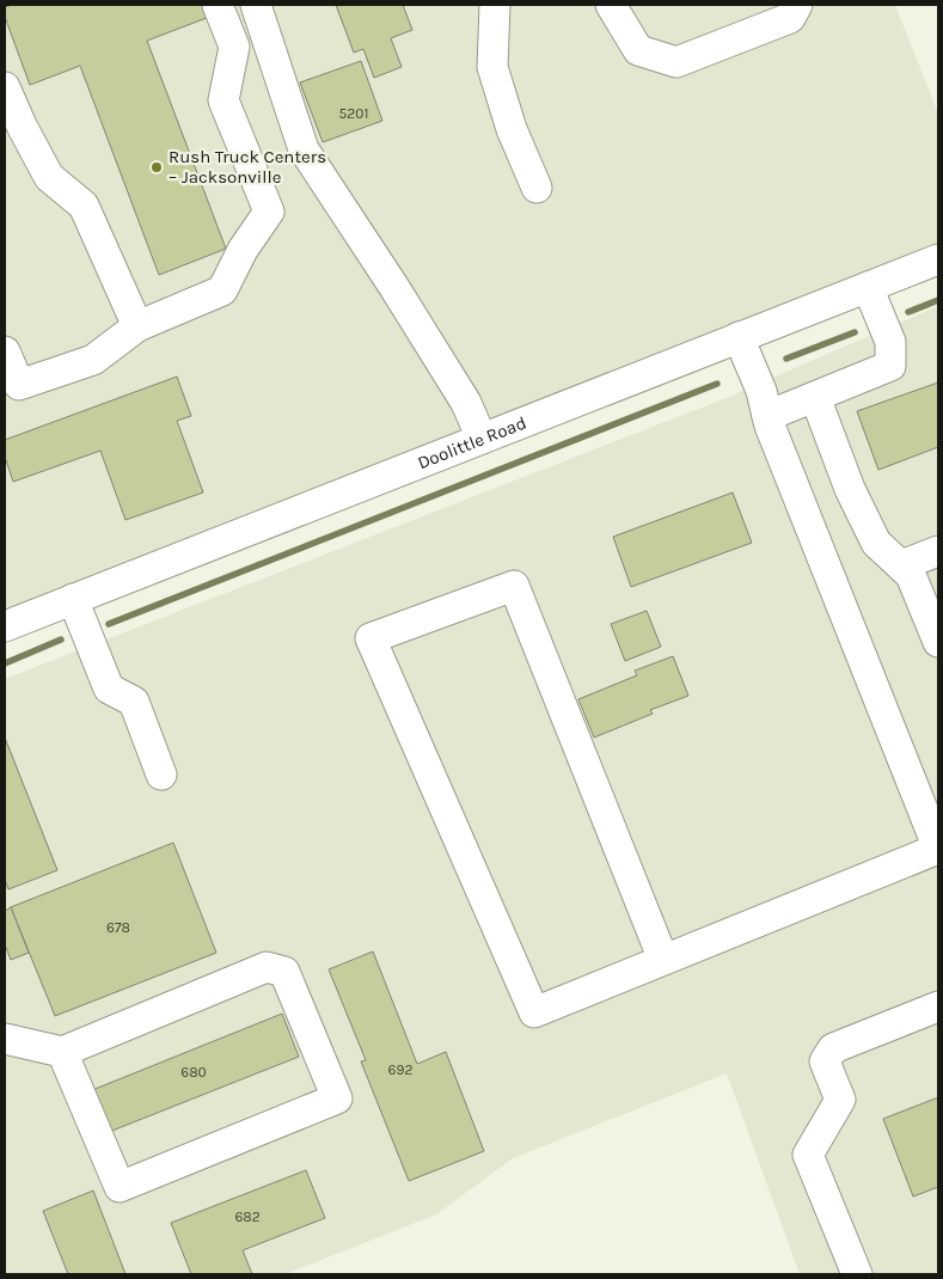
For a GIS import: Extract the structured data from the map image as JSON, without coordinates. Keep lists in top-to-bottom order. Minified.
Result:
{"streets":{"street":["Doolittle Road"]},"places":["Rush Truck Centers – Jacksonville"],"house_numbers":["5201","678","692","680","682"]}
